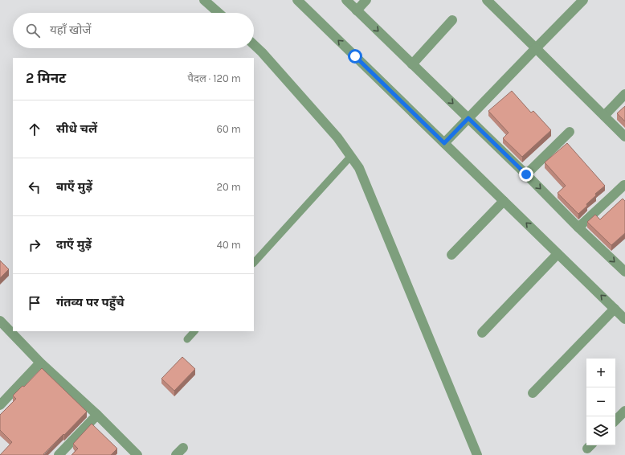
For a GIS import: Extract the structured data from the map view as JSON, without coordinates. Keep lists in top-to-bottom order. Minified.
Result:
{"page":{"search":"यहाँ खोजें","heading":["2 मिनट","पैदल · 120 m"],"list":[["सीधे चलें","60 m"],["बाएँ मुड़ें","20 m"],["दाएँ मुड़ें","40 m"],"गंतव्य पर पहुँचे"],"map_buttons":["+","−"]}}
